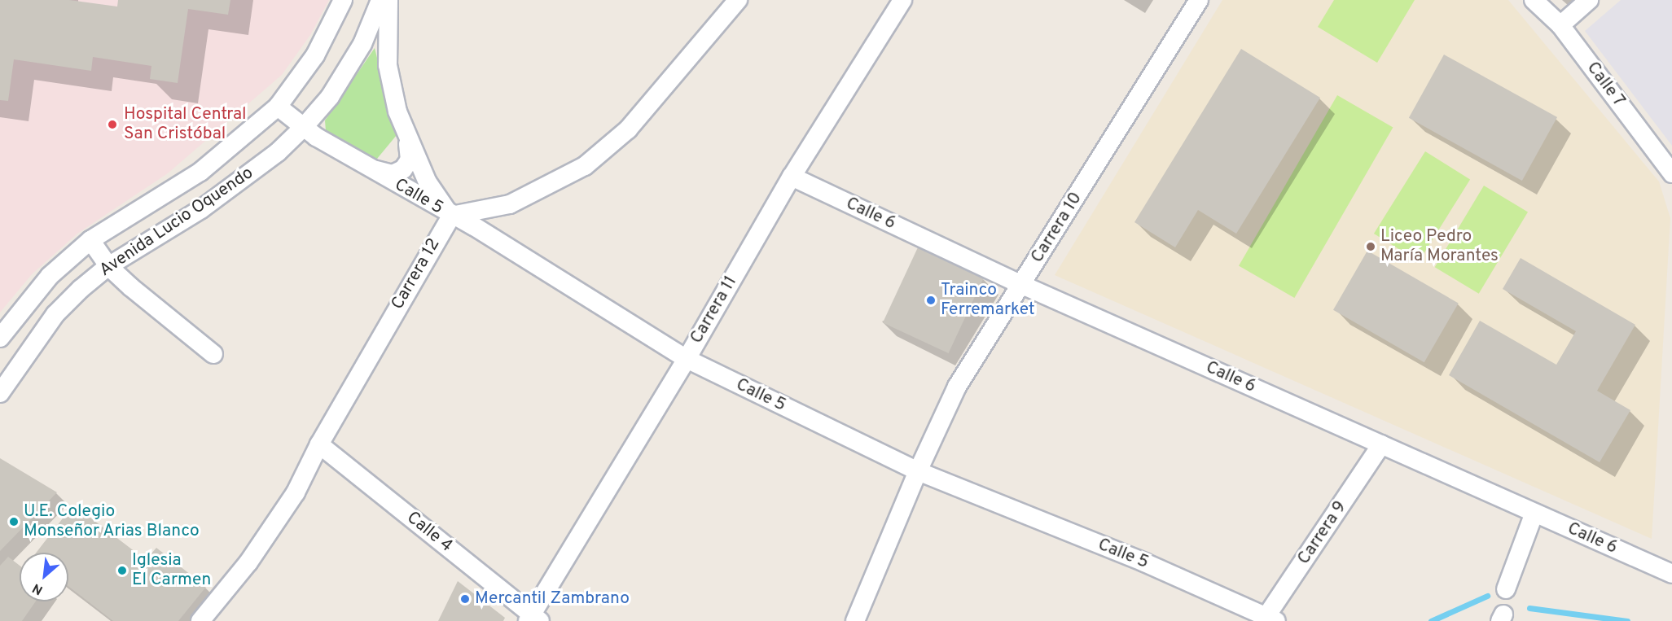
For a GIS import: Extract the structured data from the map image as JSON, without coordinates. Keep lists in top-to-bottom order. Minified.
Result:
{"streets":{"street":["Calle 7","Calle 5","Calle 6","Avenida Lucio Oquendo","Carrera 10","Carrera 12","Carrera 11","Calle 4","Carrera 9"]},"crossings":[["Calle 5","Avenida Lucio Oquendo"],["Calle 5","Carrera 10"],["Calle 5","Carrera 12"],["Calle 5","Carrera 11"],["Calle 5","Carrera 9"],["Calle 6","Carrera 10"],["Calle 6","Carrera 11"],["Calle 6","Carrera 9"],["Carrera 12","Calle 4"],["Carrera 11","Calle 4"]],"places":["Hospital Central San Cristóbal","Liceo Pedro María Morantes","Trainco Ferremarket","U.E. Colegio Monseñor Arias Blanco","Iglesia El Carmen","Mercantil Zambrano"],"north":"bottom left"}
